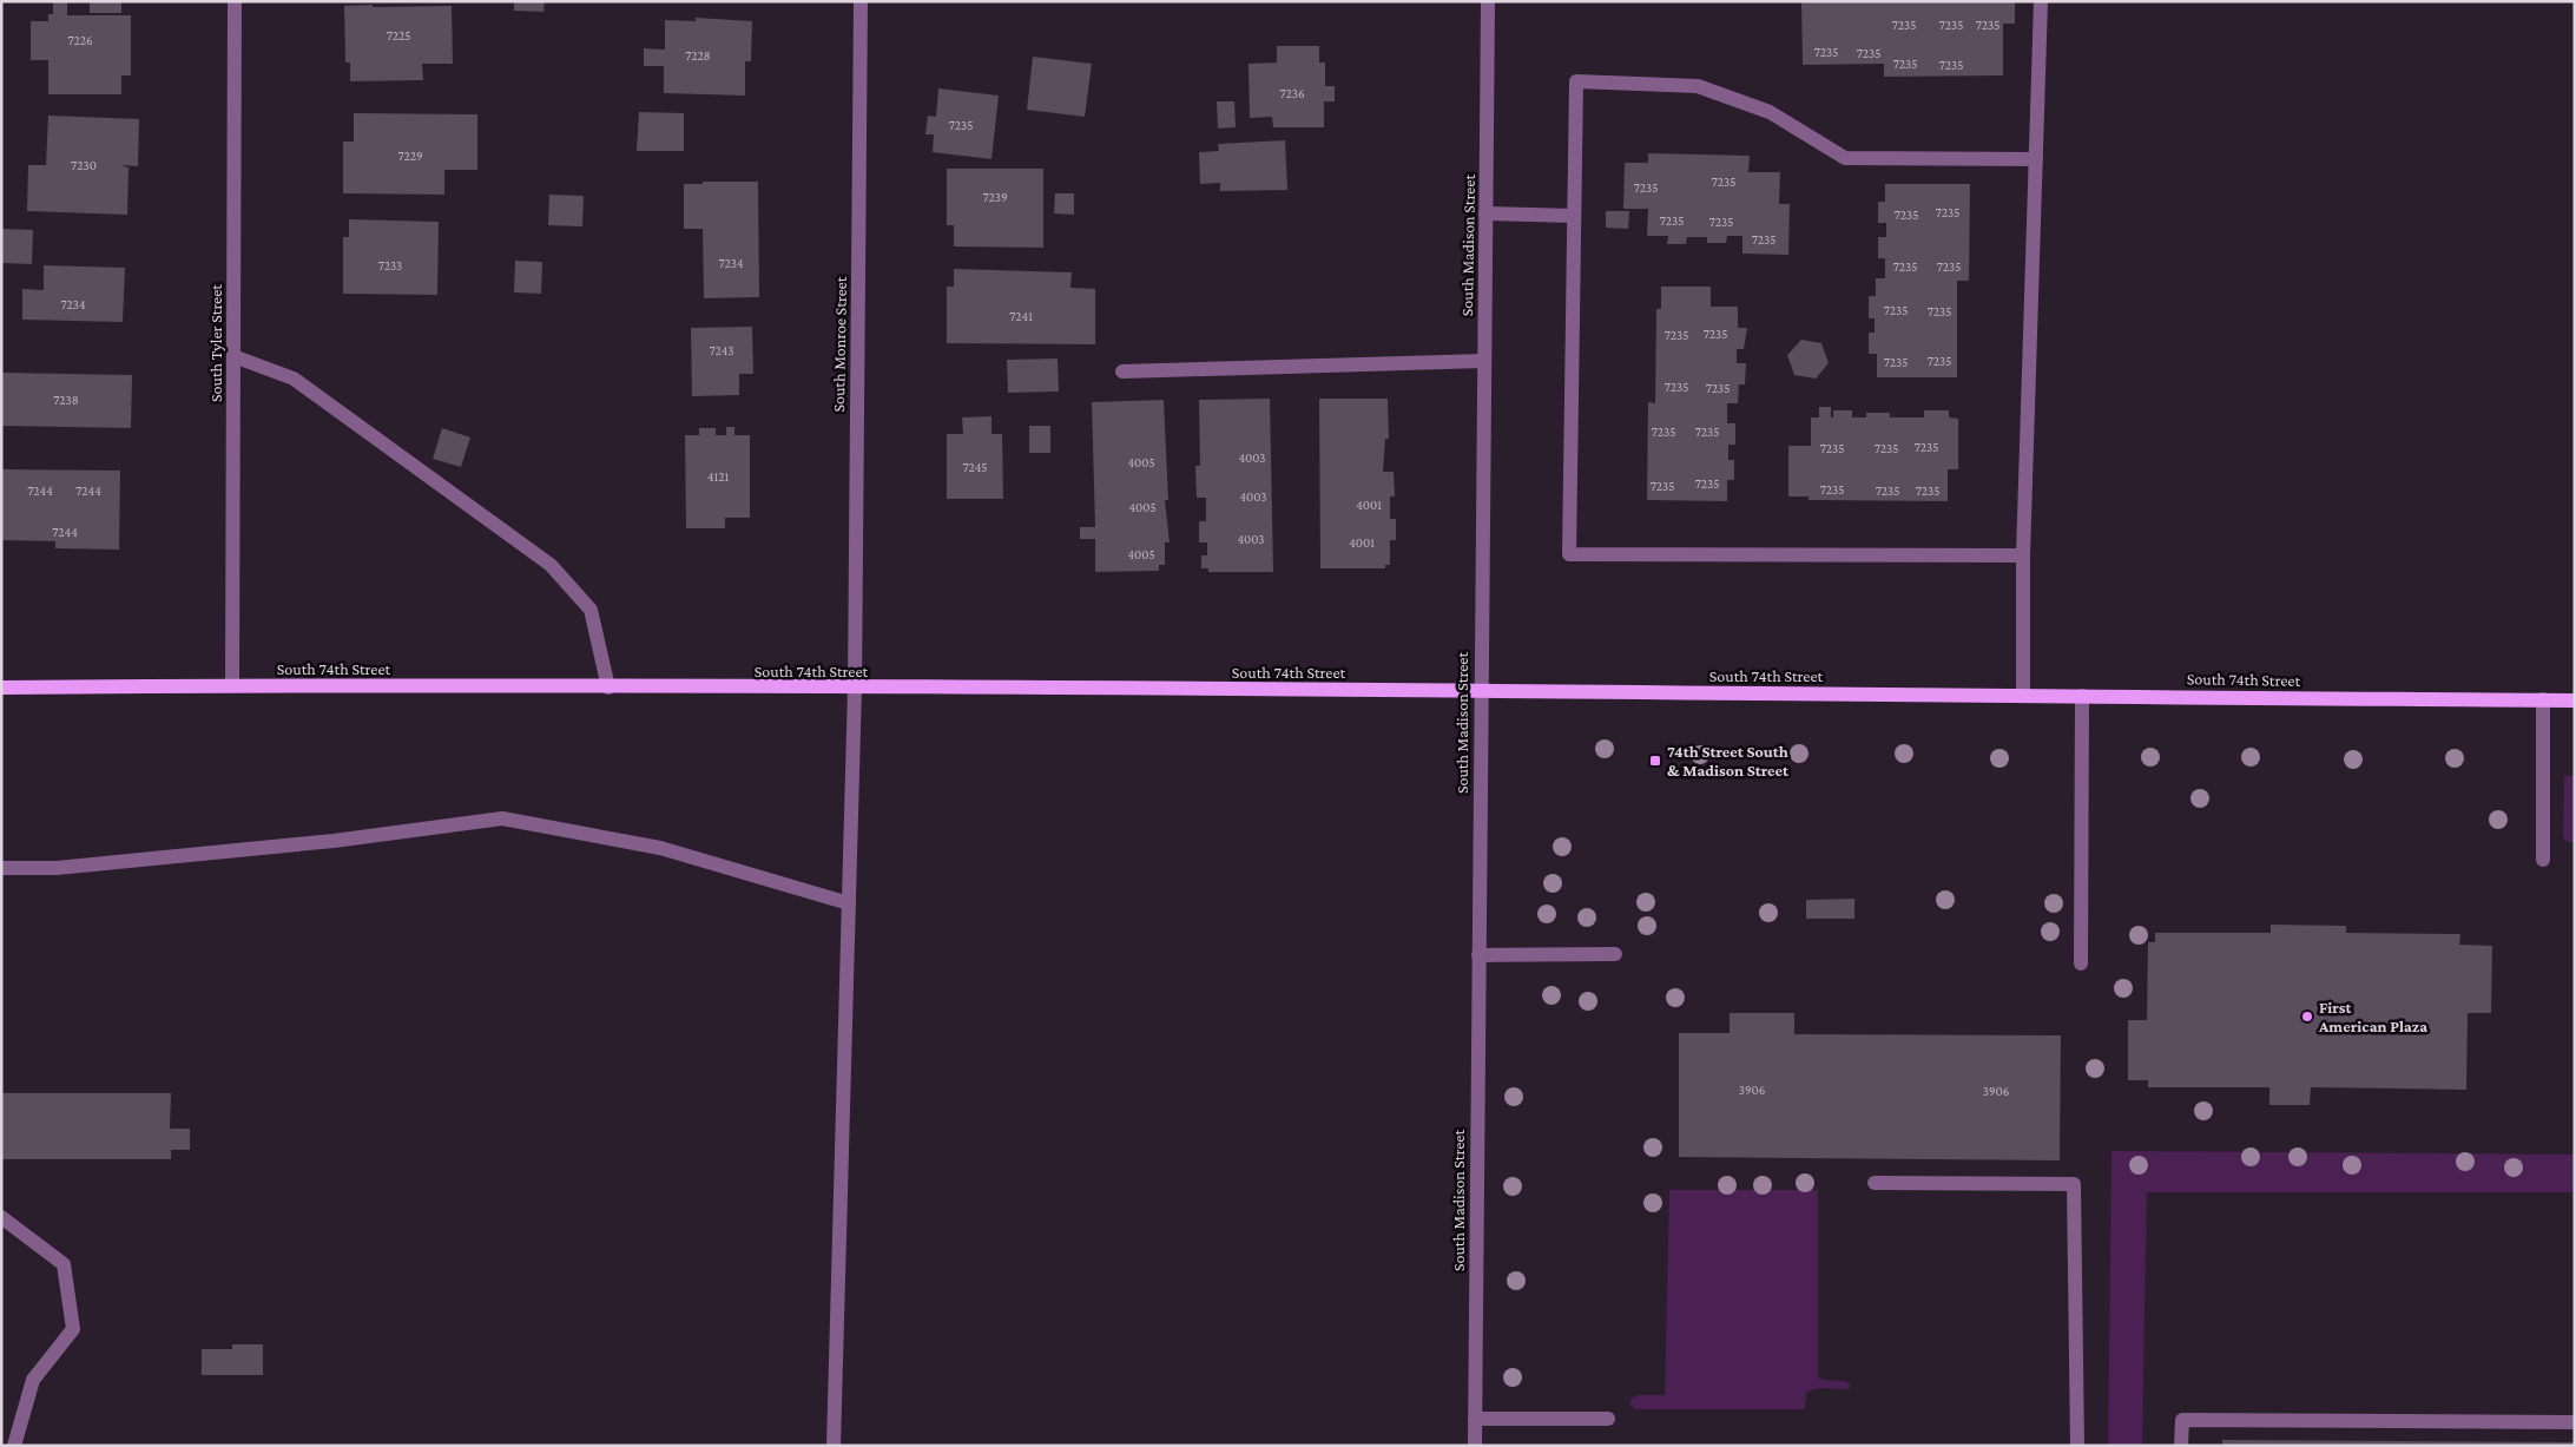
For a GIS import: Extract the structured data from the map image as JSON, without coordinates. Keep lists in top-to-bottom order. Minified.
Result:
{"streets":{"main road":["South 74th Street"],"street":["South Madison Street","South Tyler Street","South Monroe Street"]},"crossings":[["South Madison Street","South 74th Street"],["South Tyler Street","South 74th Street"],["South Monroe Street","South 74th Street"]],"places":{"transit":["74th Street South & Madison Street"],"other":["First American Plaza"]},"house_numbers":["7235","7235","7235","7225","7226","7235","7235","7228","7235","7235","7236","7235","7229","7230","7235","7235","7239","7235","7235","7235","7235","7235","7234","7233","7235","7235","7234","7235","7235","7241","7235","7235","7243","7235","7235","7235","7235","7238","7235","7235","7235","7235","7235","4003","4005","7245","4121","7235","7235","7235","7244","7244","7235","7235","4003","4001","4005","7244","4003","4001","4005","3906","3906"]}
